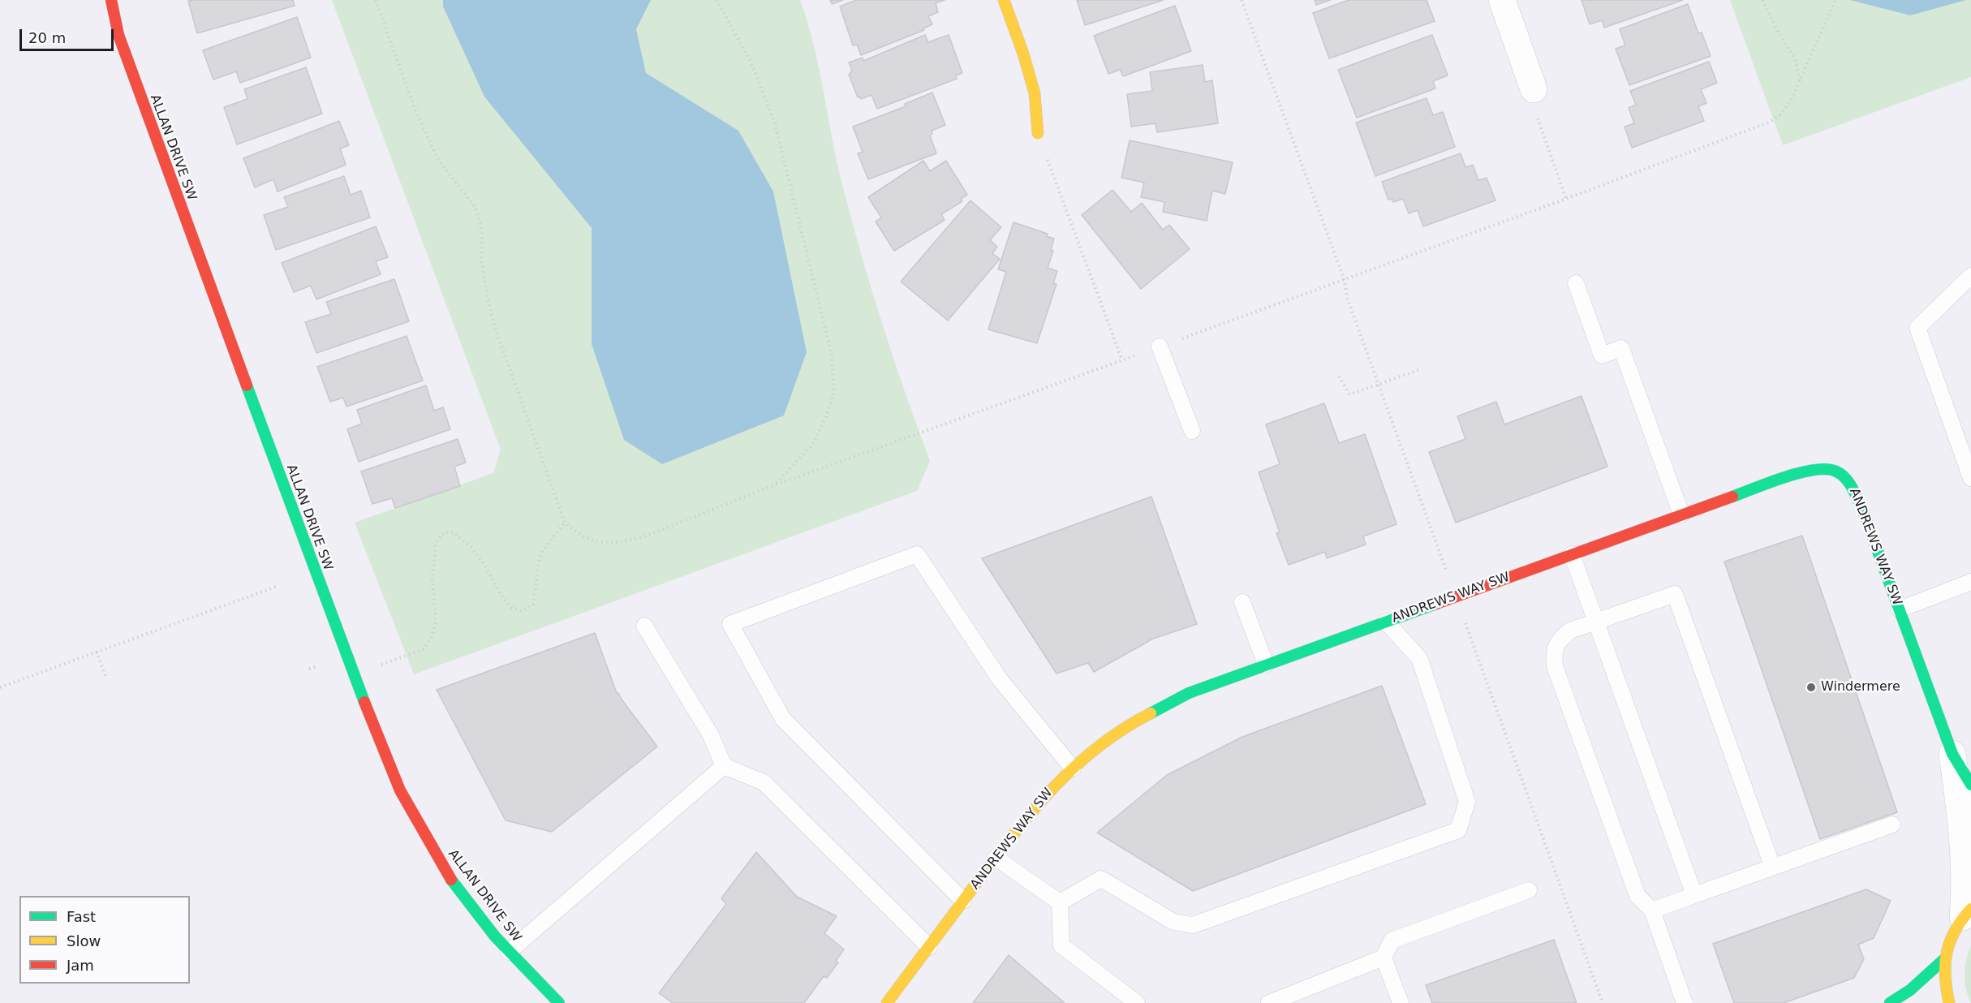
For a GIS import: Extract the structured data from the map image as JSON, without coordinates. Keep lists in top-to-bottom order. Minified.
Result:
{"streets":{"street":["ALLAN DRIVE SW","ANDREWS WAY SW"]},"places":["Windermere"],"legend":["Fast","Slow","Jam"],"scale_bar":"20 m"}
